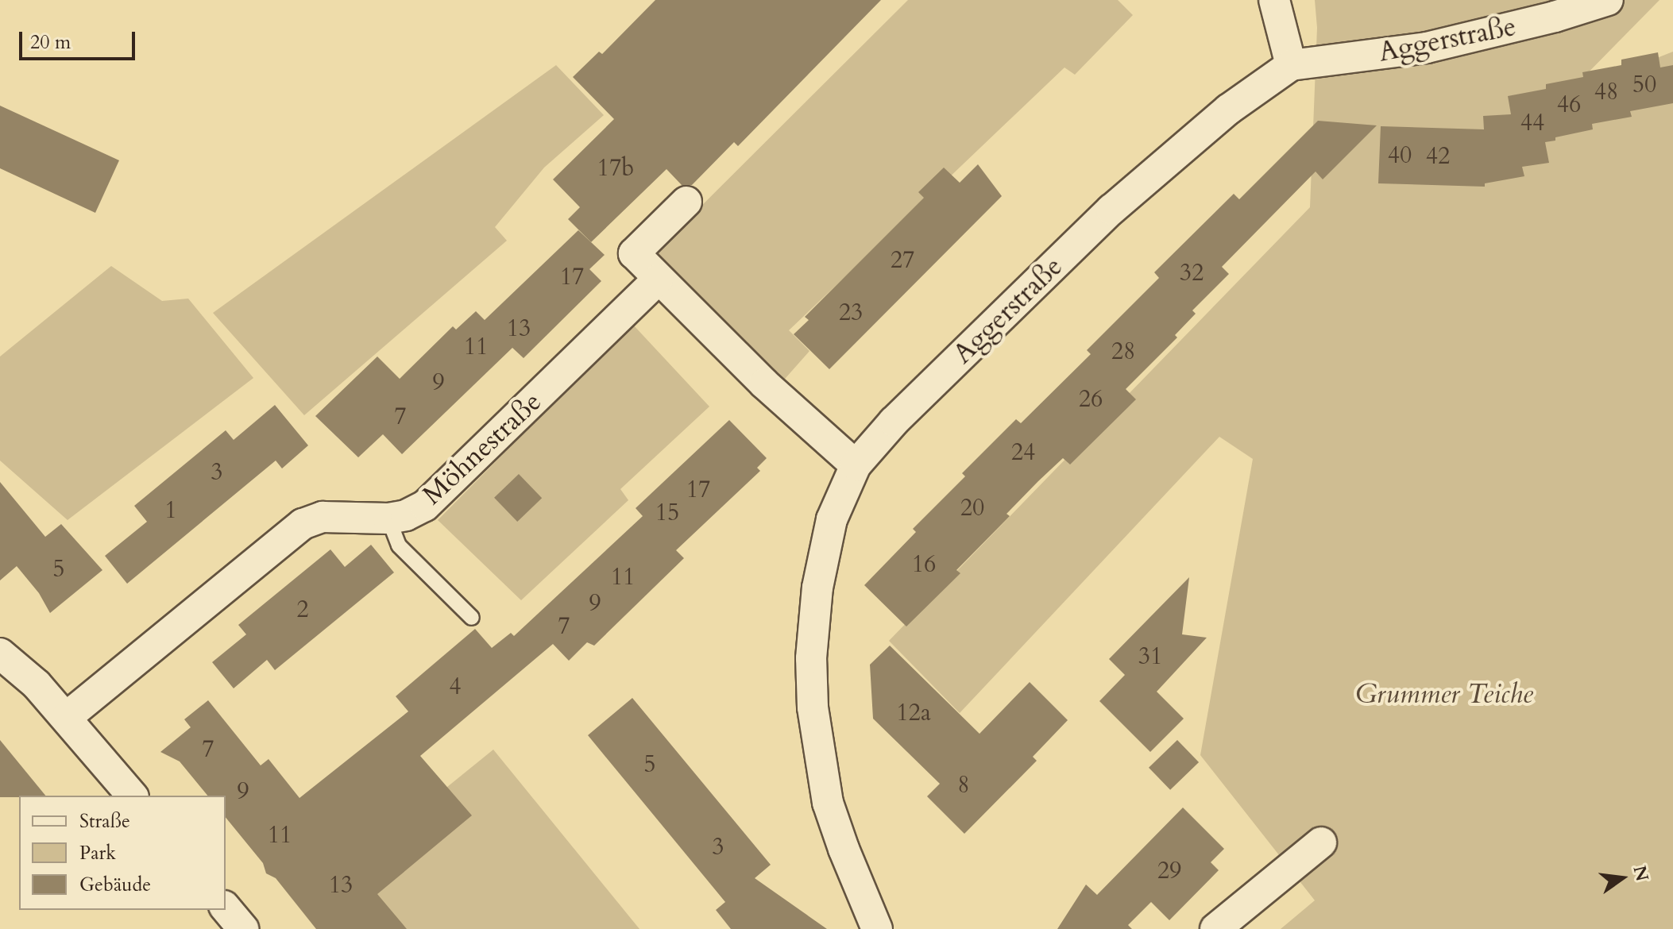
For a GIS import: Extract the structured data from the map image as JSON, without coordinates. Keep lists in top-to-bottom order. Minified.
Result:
{"streets":{"street":["Aggerstraße","Möhnestraße"]},"parks":["Grummer Teiche"],"house_numbers":["50","48","46","44","40","42","17b","27","32","17","23","13","11","28","9","26","7","24","3","17","20","1","15","16","5","11","9","2","7","31","4","12a","7","5","8","9","11","3","29","13"],"legend":["Straße","Park","Gebäude"],"scale_bar":"20 m","north":"right"}
